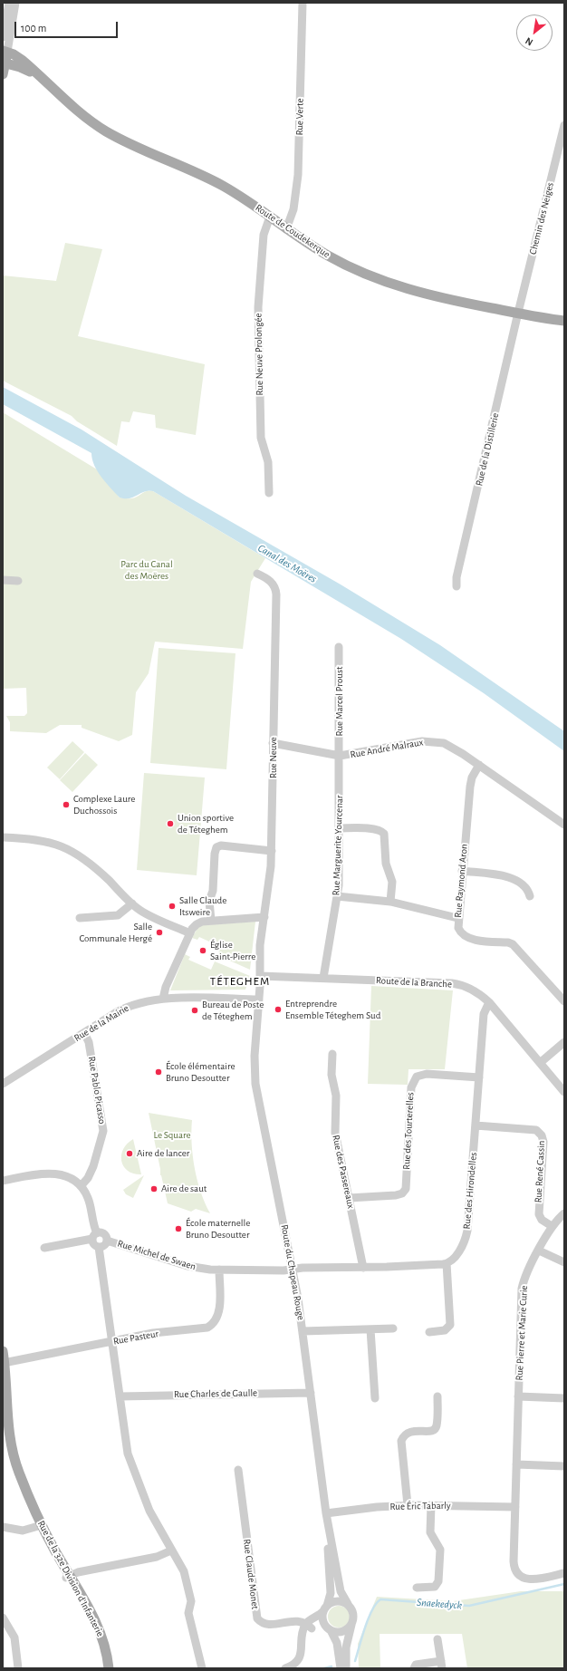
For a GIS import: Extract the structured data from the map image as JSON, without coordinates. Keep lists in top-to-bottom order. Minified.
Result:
{"streets":{"main road":["Route de Coudekerque","Rue de la 32e Division d'Infanterie"],"street":["Rue Verte","Chemin des Neiges","Rue Neuve Prolongée","Rue de la Distillerie","Rue Marcel Proust","Rue André Malraux","Rue Neuve","Rue Marguerite Yourcenar","Rue Raymond Aron","Route de la Branche","Rue de la Mairie","Rue Pablo Picasso","Rue des Tourterelles","Rue des Passereaux","Rue René Cassin","Rue des Hirondelles","Rue Michel de Swaen","Route du Chapeau Rouge","Rue Pierre et Marie Curie","Rue Pasteur","Rue Charles de Gaulle","Rue Éric Tabarly","Rue Claude Monet"]},"crossings":[["Rue Verte","Route de Coudekerque"],["Chemin des Neiges","Route de Coudekerque"],["Chemin des Neiges","Rue de la Distillerie"],["Route de Coudekerque","Rue Neuve Prolongée"],["Route de Coudekerque","Rue de la Distillerie"],["Rue Marcel Proust","Rue André Malraux"],["Rue Marcel Proust","Rue Marguerite Yourcenar"],["Rue André Malraux","Rue Neuve"],["Rue André Malraux","Rue Marguerite Yourcenar"],["Rue André Malraux","Rue Raymond Aron"],["Rue Neuve","Route de la Branche"],["Rue Neuve","Rue de la Mairie"],["Rue Neuve","Route du Chapeau Rouge"],["Rue Marguerite Yourcenar","Route de la Branche"],["Route de la Branche","Rue des Hirondelles"],["Rue de la Mairie","Rue Pablo Picasso"],["Rue de la Mairie","Route du Chapeau Rouge"],["Rue des Tourterelles","Rue des Passereaux"],["Rue des Tourterelles","Rue des Hirondelles"],["Rue René Cassin","Rue des Hirondelles"],["Rue René Cassin","Rue Pierre et Marie Curie"],["Rue Michel de Swaen","Route du Chapeau Rouge"],["Rue Michel de Swaen","Rue Pasteur"],["Route du Chapeau Rouge","Rue Charles de Gaulle"],["Route du Chapeau Rouge","Rue Éric Tabarly"],["Route du Chapeau Rouge","Rue Claude Monet"],["Rue Pasteur","Rue de la 32e Division d'Infanterie"]],"districts":["TÉTEGHEM"],"water":["Canal des Moëres","Snaekedyck"],"parks":["Parc du Canal des Moëres","Le Square"],"places":["Complexe Laure Duchossois","Union sportive de Téteghem","Salle Claude Itsweire","Salle Communale Hergé","Église Saint-Pierre","Entreprendre Ensemble Téteghem Sud","Bureau de Poste de Téteghem","École élémentaire Bruno Desoutter","Aire de lancer","Aire de saut","École maternelle Bruno Desoutter"],"scale_bar":"100 m","north":"bottom left"}
